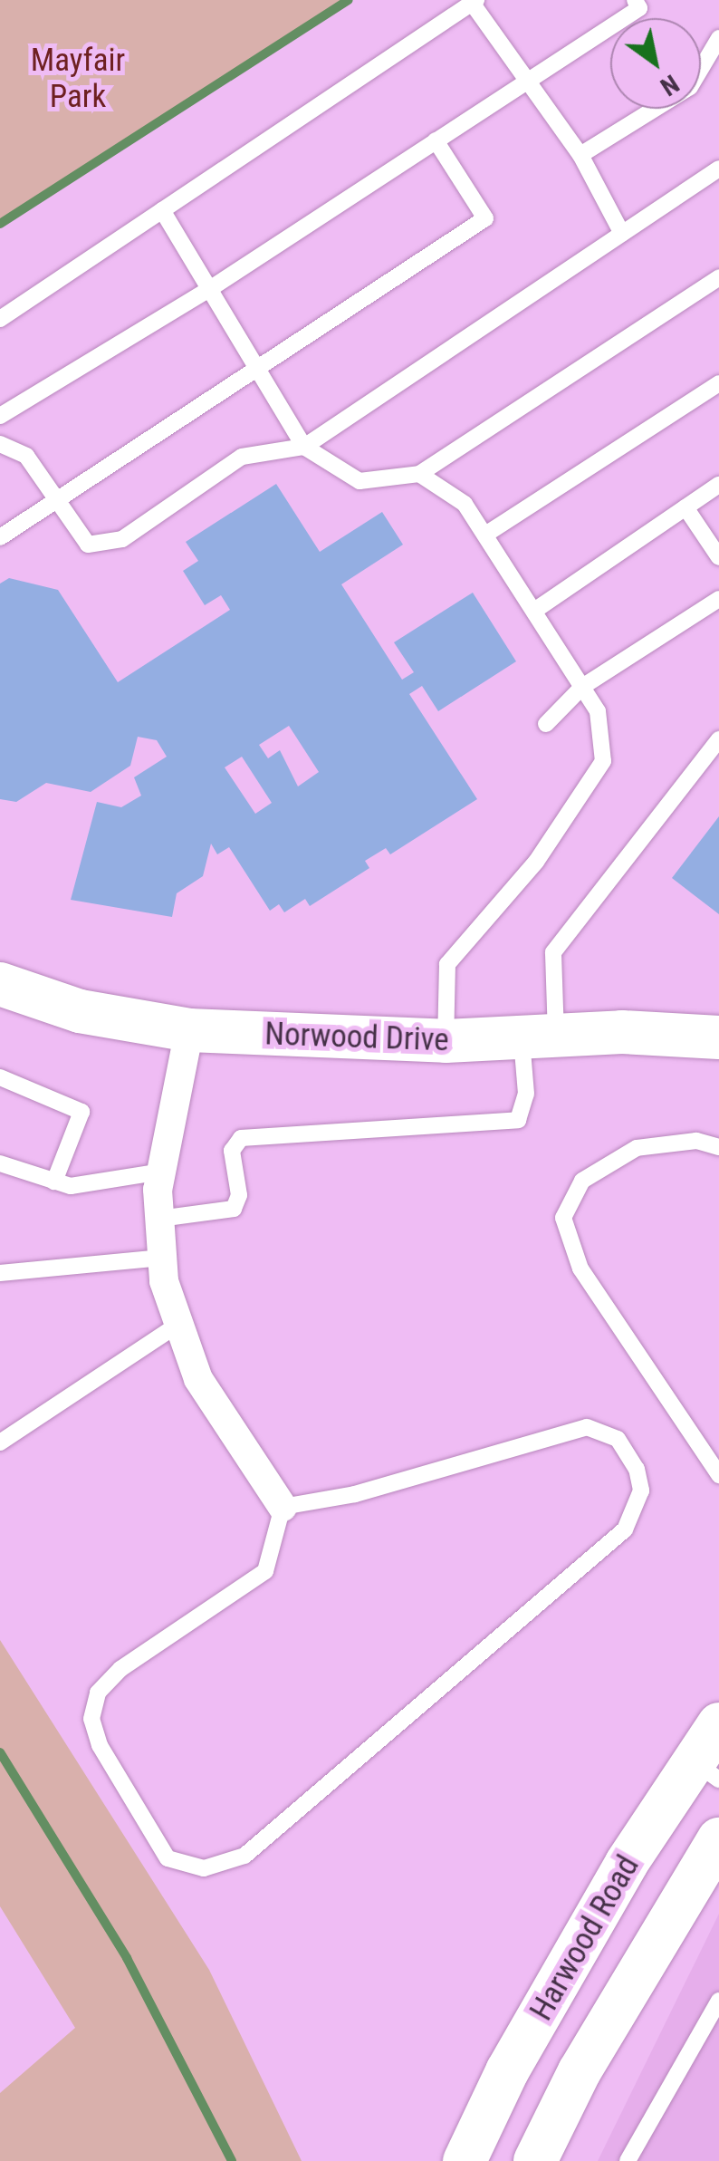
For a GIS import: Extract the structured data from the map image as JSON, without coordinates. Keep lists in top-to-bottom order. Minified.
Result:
{"streets":{"main road":["Norwood Drive","Harwood Road"]},"parks":["Mayfair Park"],"north":"bottom right"}
